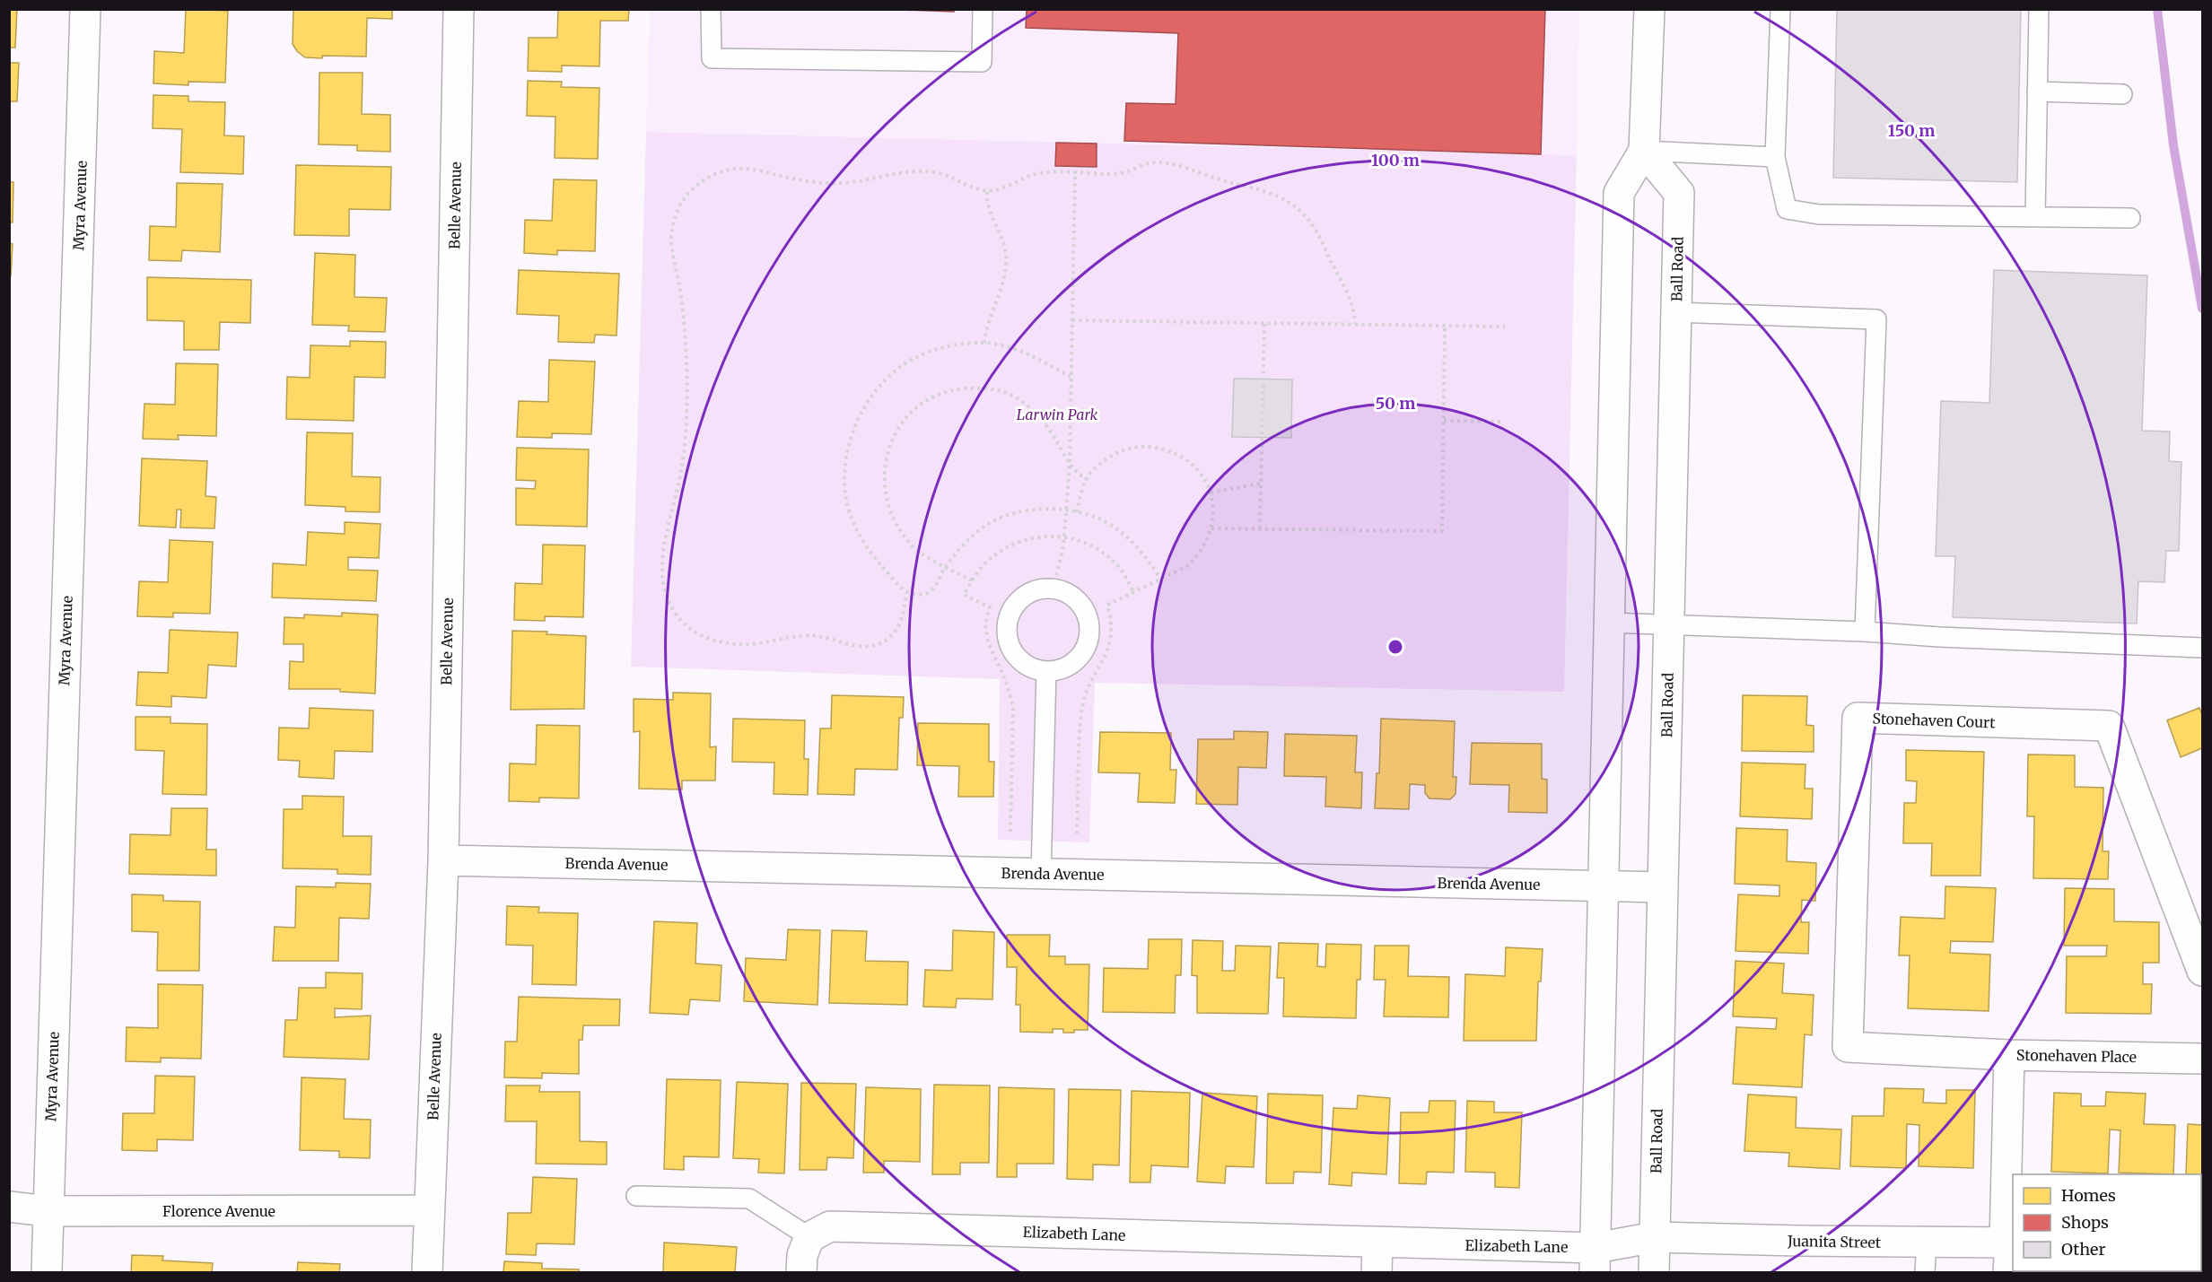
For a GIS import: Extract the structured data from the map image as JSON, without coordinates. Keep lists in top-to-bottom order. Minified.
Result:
{"streets":{"street":["Myra Avenue","Belle Avenue","Ball Road","Stonehaven Court","Brenda Avenue","Stonehaven Place","Florence Avenue","Elizabeth Lane","Juanita Street"]},"crossings":[["Myra Avenue","Florence Avenue"],["Belle Avenue","Brenda Avenue"],["Belle Avenue","Florence Avenue"],["Ball Road","Brenda Avenue"],["Ball Road","Elizabeth Lane"],["Ball Road","Juanita Street"],["Stonehaven Court","Stonehaven Place"],["Stonehaven Place","Juanita Street"],["Elizabeth Lane","Juanita Street"]],"parks":["Larwin Park"],"legend":["Homes","Shops","Other"],"rings":["150 m","100 m","50 m"]}
